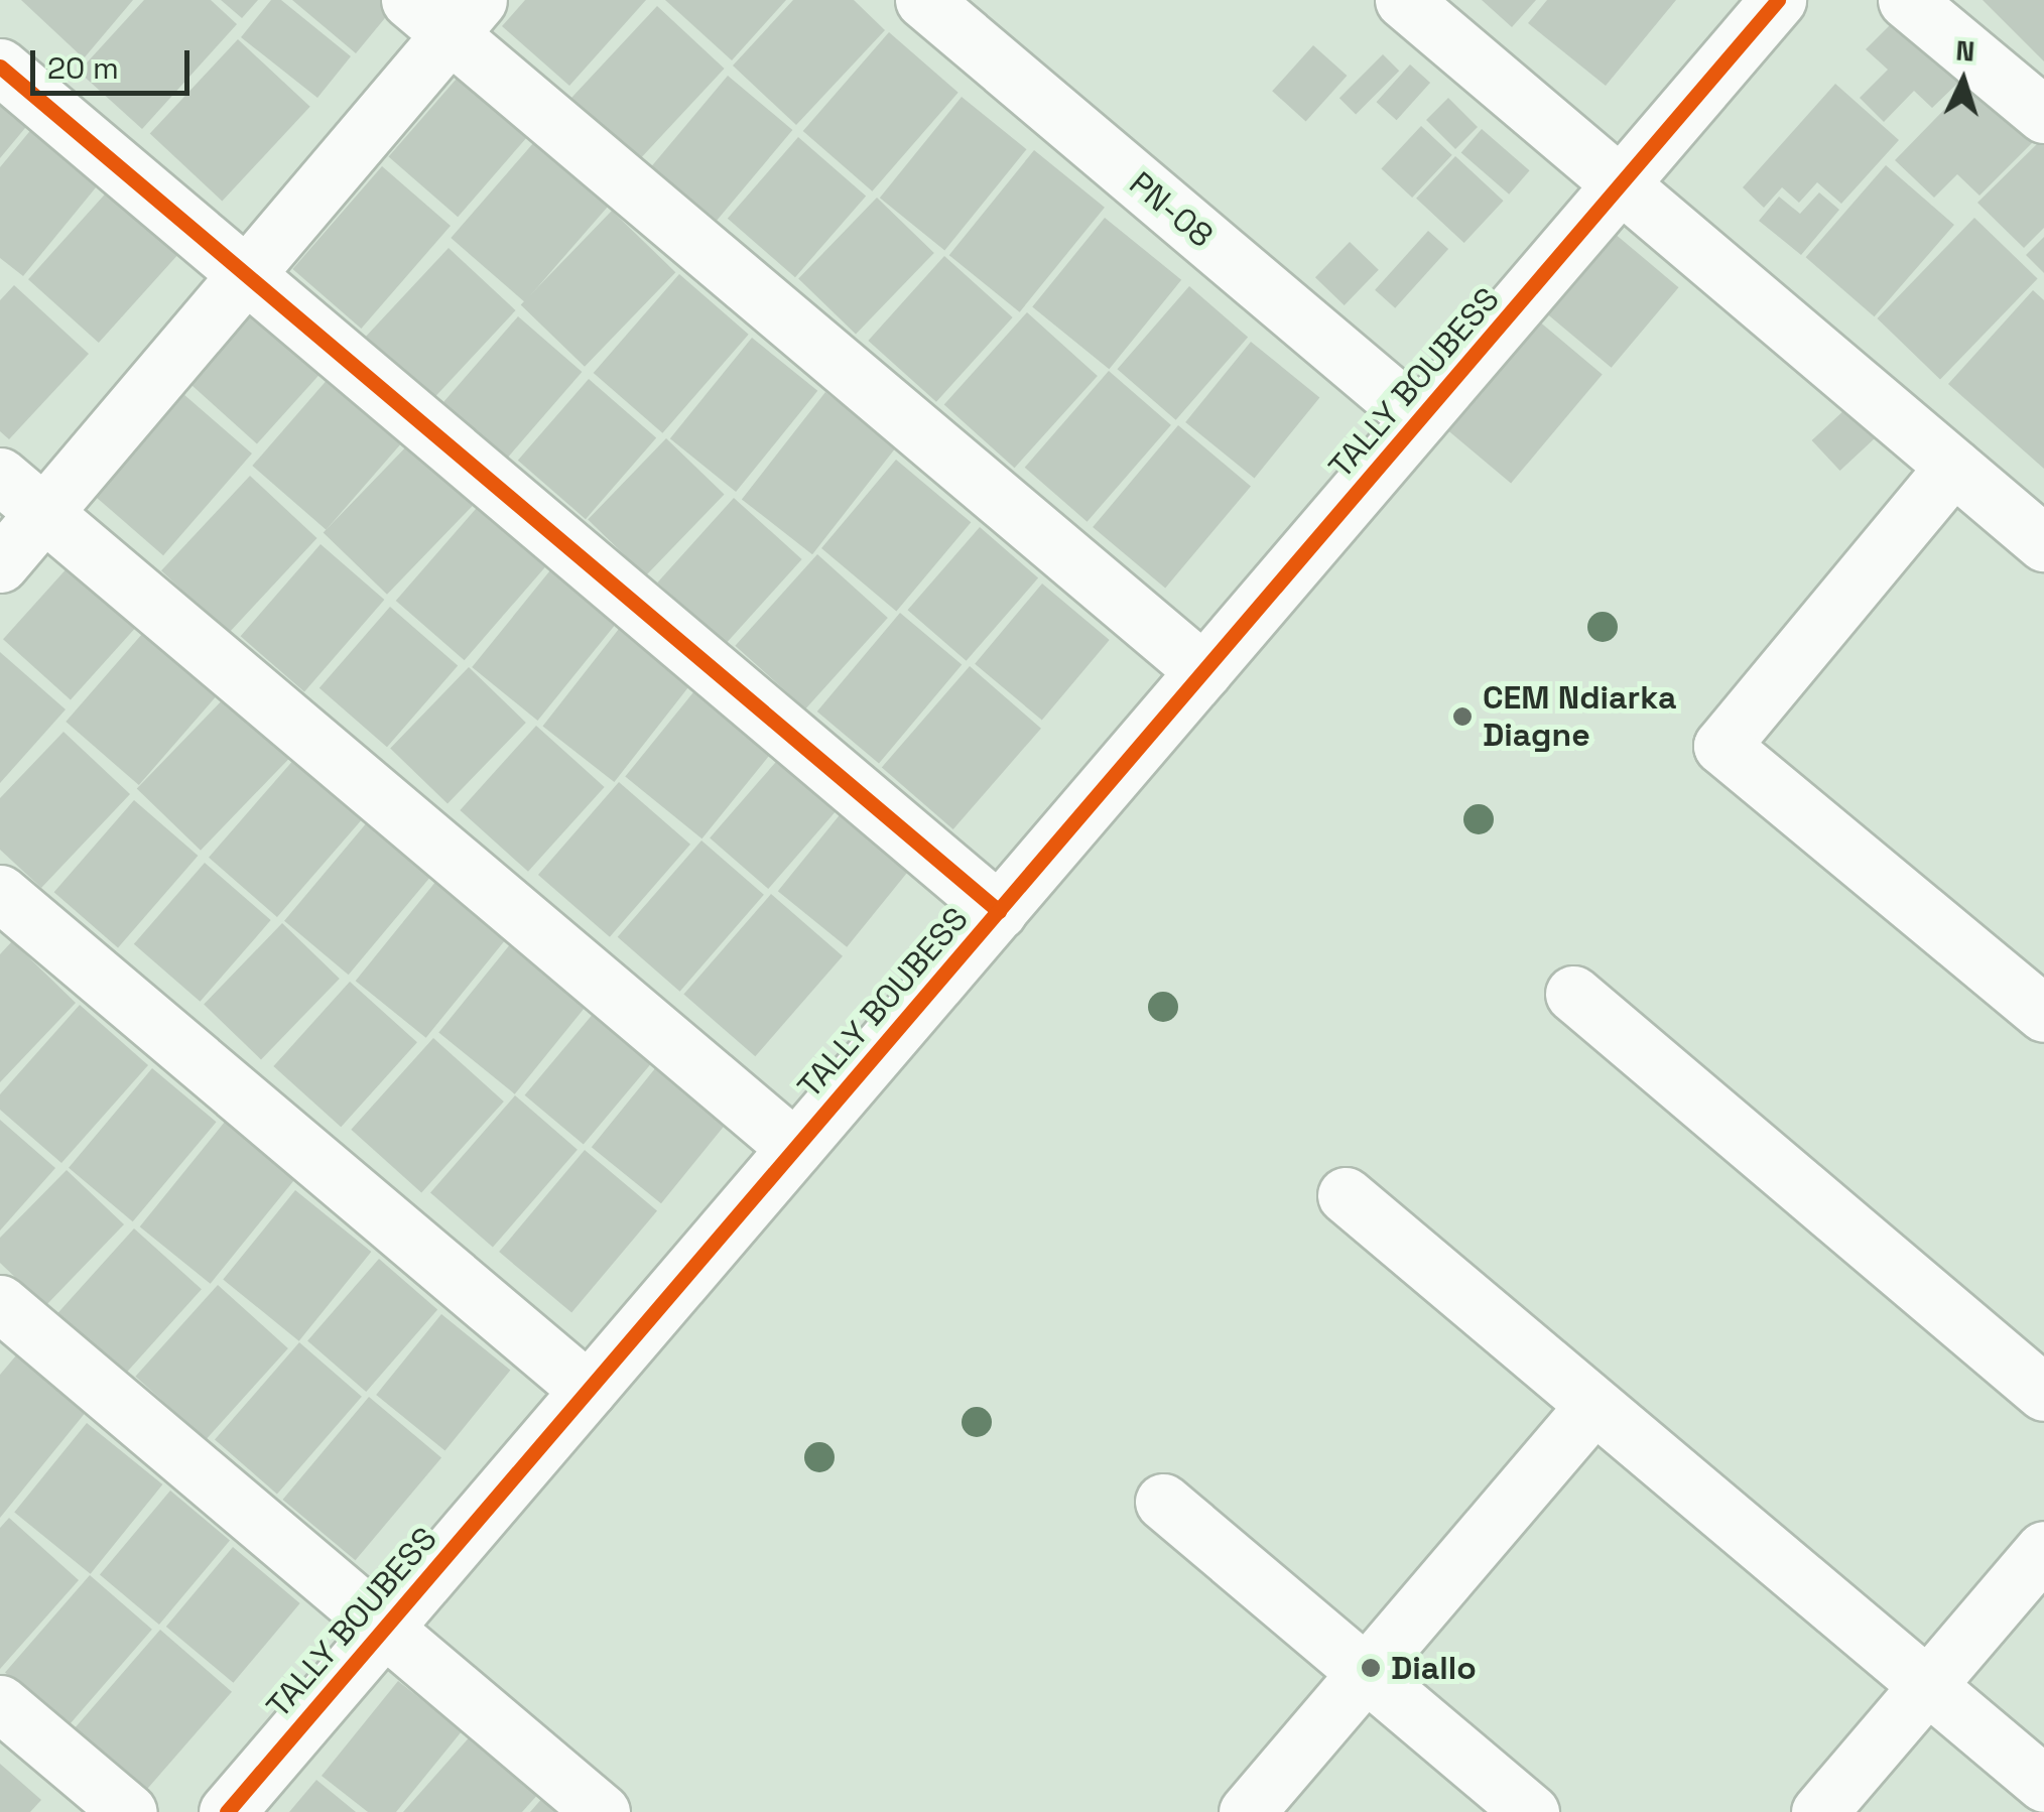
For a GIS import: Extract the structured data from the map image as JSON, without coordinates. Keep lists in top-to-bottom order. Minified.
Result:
{"streets":{"street":["PN-08","TALLY BOUBESS"]},"crossings":[["PN-08","TALLY BOUBESS"]],"places":["CEM Ndiarka Diagne","Diallo"],"scale_bar":"20 m","north":"top"}
